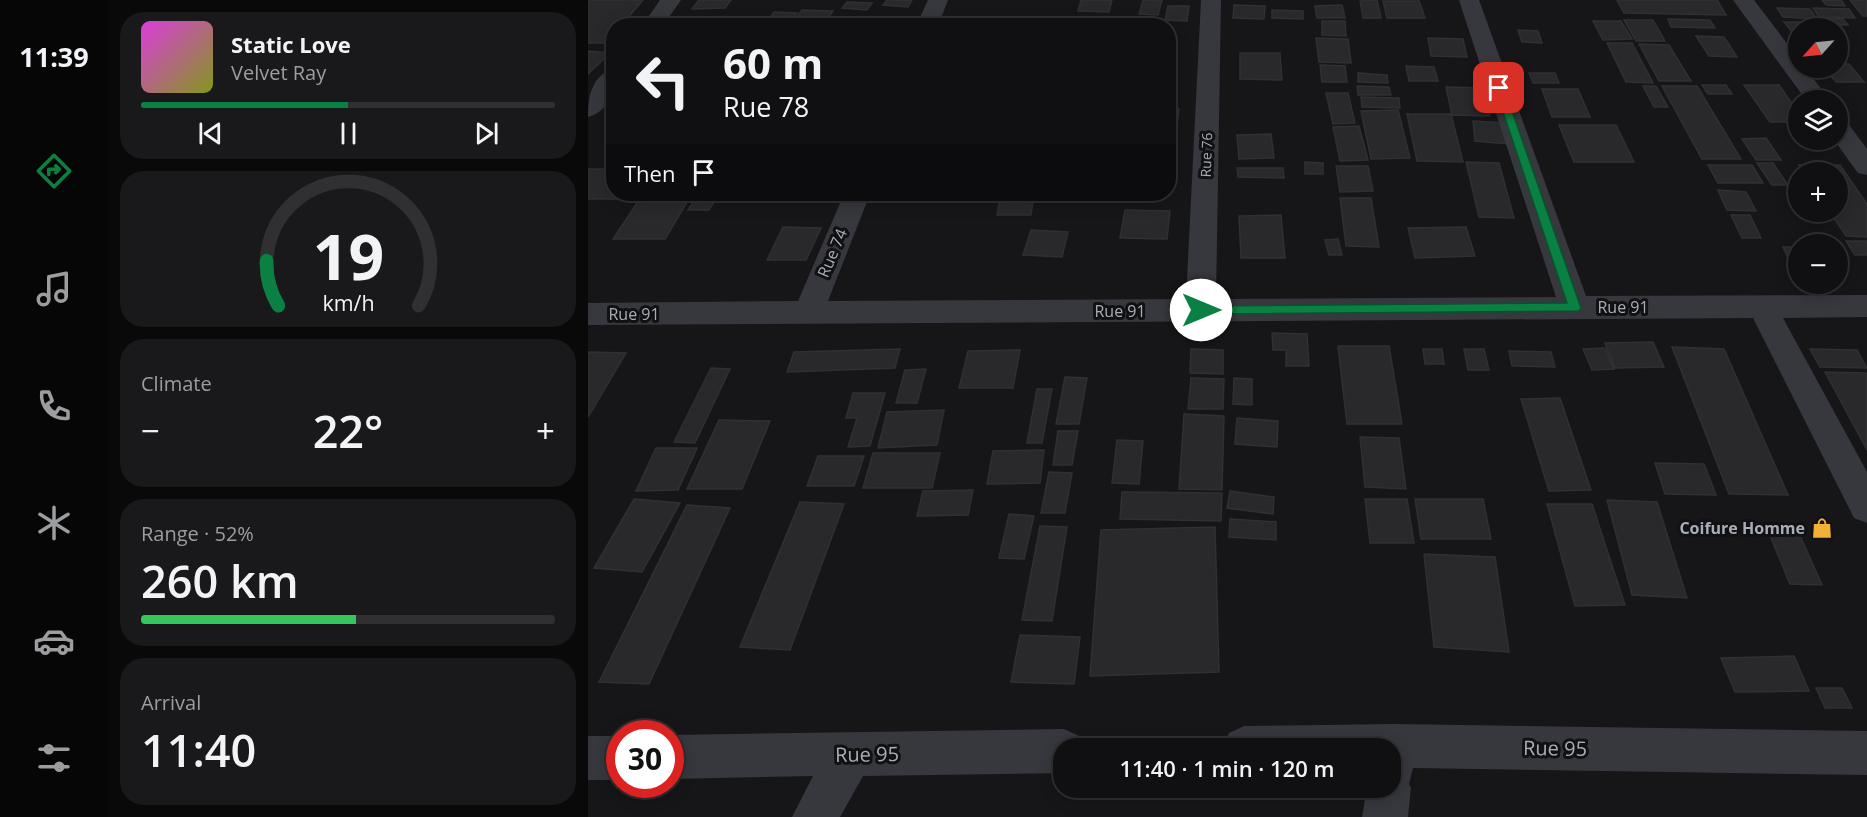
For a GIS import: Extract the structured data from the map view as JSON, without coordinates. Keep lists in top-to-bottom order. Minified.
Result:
{"streets":{"street":["Rue 76","Rue 74","Rue 91","Rue 95"]},"crossings":[["Rue 76","Rue 91"],["Rue 74","Rue 91"]],"places":{"shop":["Coifure Homme"]},"north":"bottom left","page":{"tabs":"11:39","map_buttons":["+","−"],"turn":["60 m","Rue 78"],"song":["Static Love","Velvet Ray"],"then":"Then","tile":["Climate",["Range · 52%","260 km"],["Arrival","11:40"]],"heat":["−","22°","+"],"limit":"30","trip":"11:40 · 1 min · 120 m","gauge":["19","km/h"]}}
